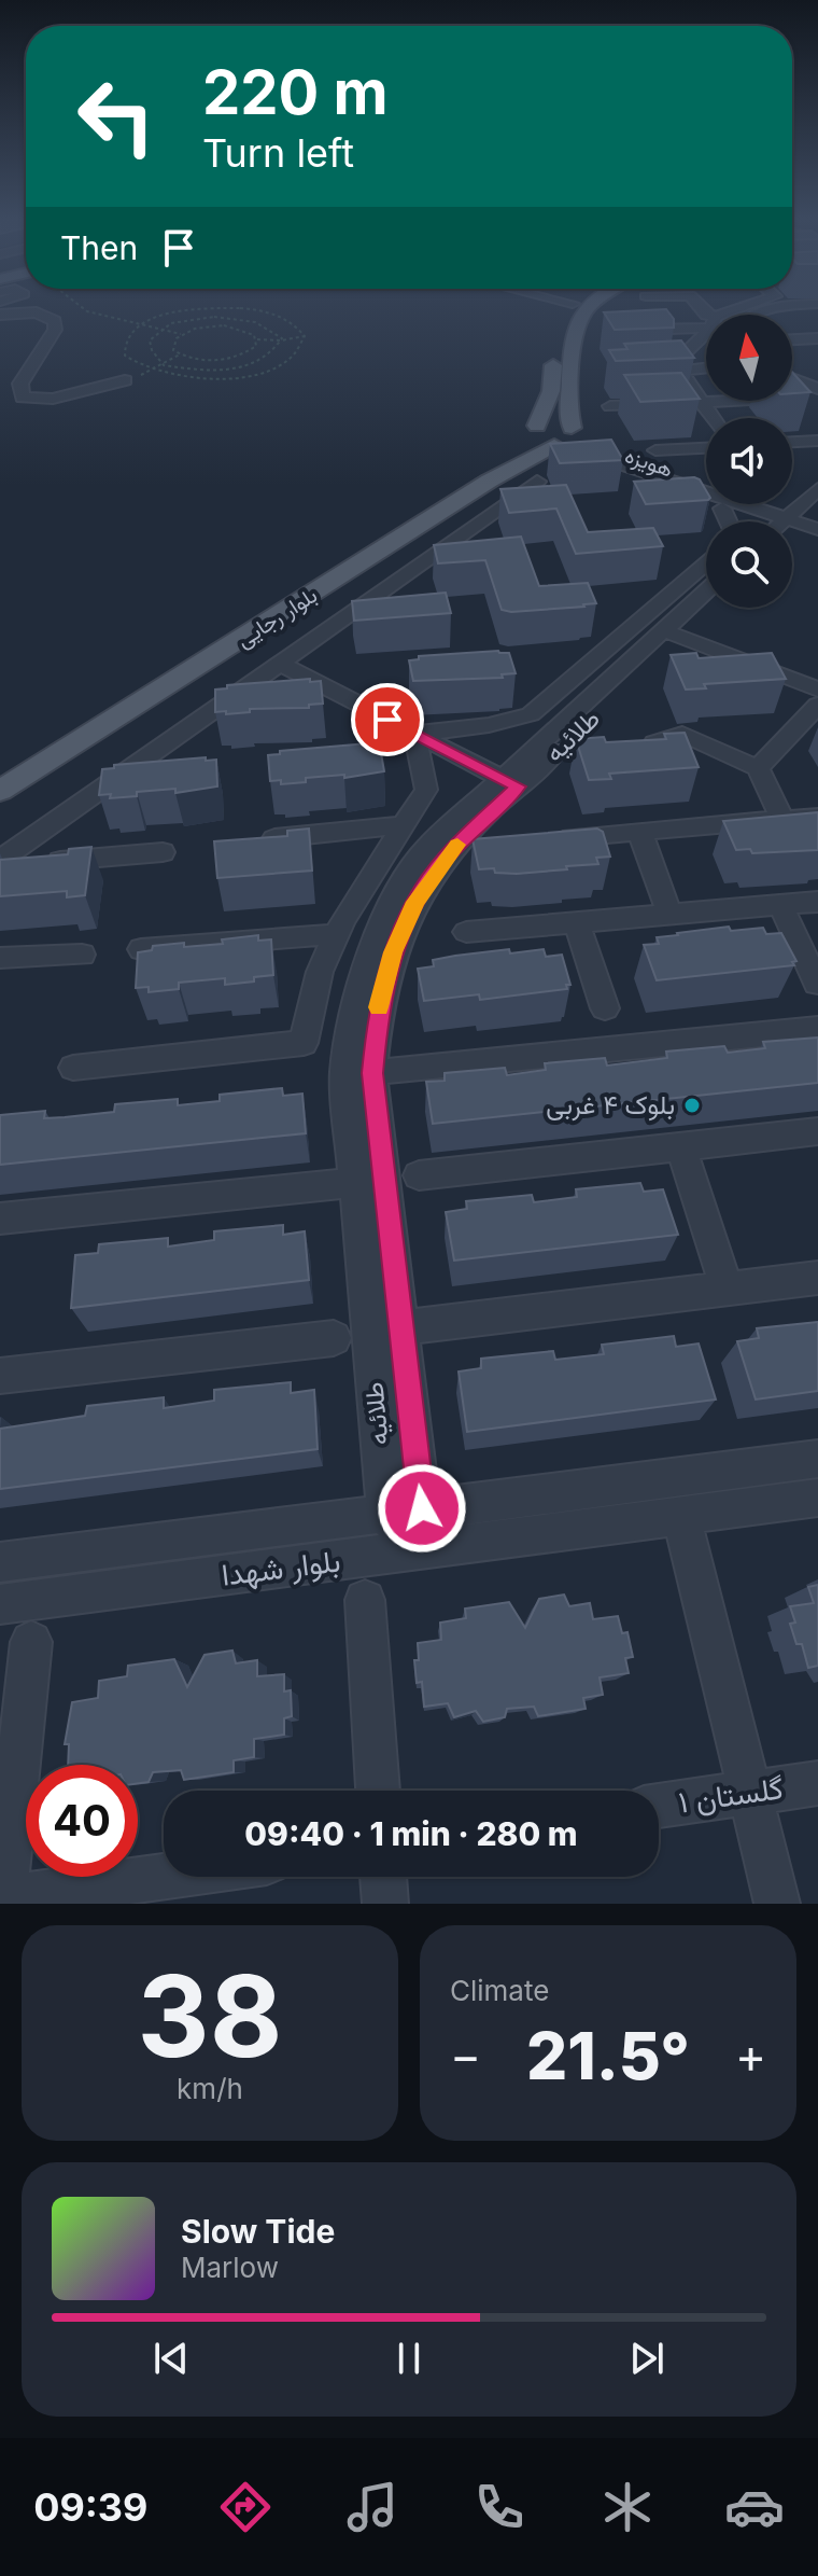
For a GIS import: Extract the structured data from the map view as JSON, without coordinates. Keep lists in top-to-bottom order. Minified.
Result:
{"streets":{"main road":["بلوار رجایی"],"street":["هویزه","طلائیه","بلوار شهدا","گلستان ۱"]},"crossings":[["هویزه","بلوار رجایی"],["طلائیه","بلوار شهدا"]],"places":["بلوک ۴ غربی"],"north":"top","page":{"turn":["220 m","Turn left"],"then":"Then","limit":"40","trip":"09:40 · 1 min · 280 m","tile":[["38","km/h"],"Climate"],"heat":["−","21.5°","+"],"song":["Slow Tide","Marlow"],"tabs":"09:39"}}
